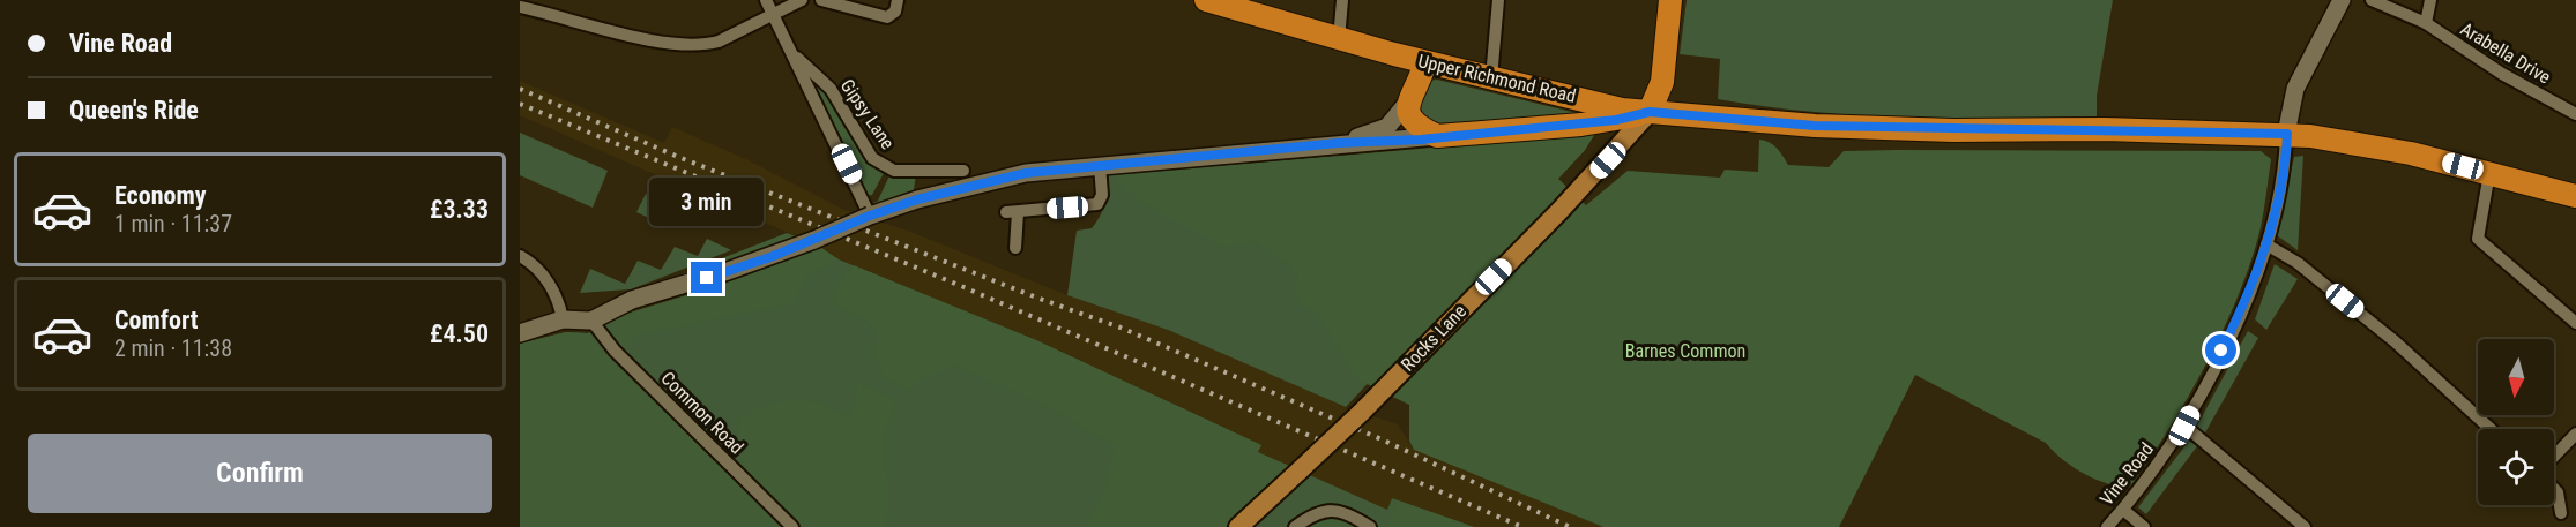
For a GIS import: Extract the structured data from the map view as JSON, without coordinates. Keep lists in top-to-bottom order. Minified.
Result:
{"streets":{"highway":["Upper Richmond Road"],"main road":["Rocks Lane"],"street":["Arabella Drive","Gipsy Lane","Common Road","Vine Road"]},"crossings":[["Upper Richmond Road","Rocks Lane"],["Upper Richmond Road","Vine Road"]],"parks":["Barnes Common"],"north":"bottom","page":{"banner":["Vine Road","Queen's Ride"],"list":[{"name":"Economy","note":"1 min · 11:37","value":"£3.33"},{"name":"Comfort","note":"2 min · 11:38","value":"£4.50"}],"bubble":"3 min","buttons":"Confirm"}}
